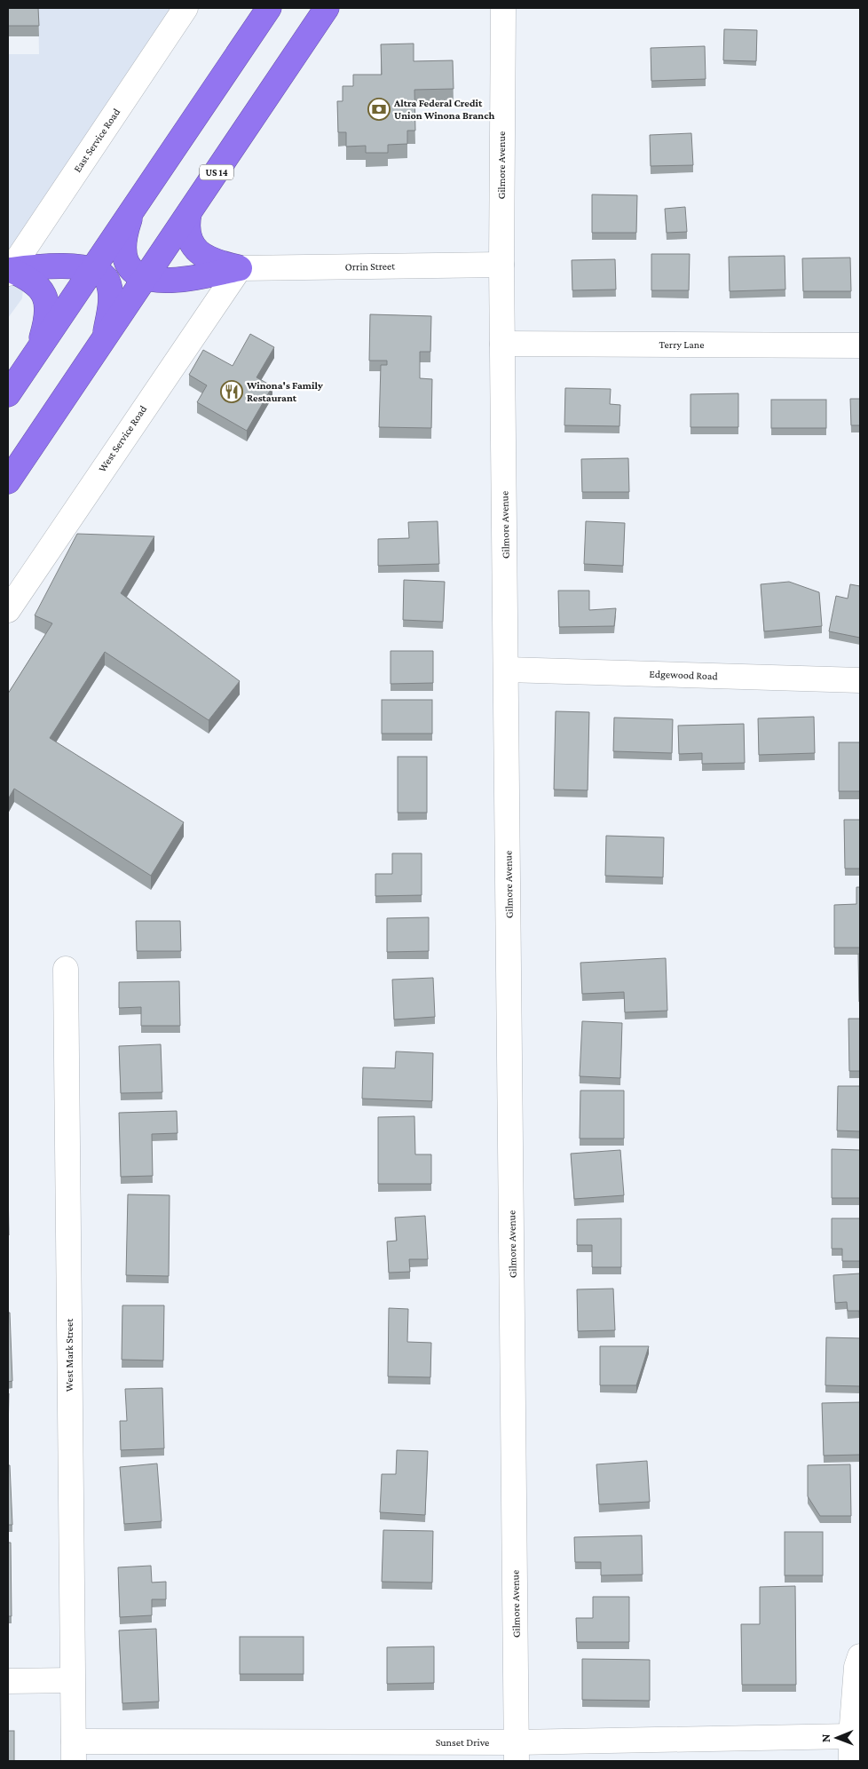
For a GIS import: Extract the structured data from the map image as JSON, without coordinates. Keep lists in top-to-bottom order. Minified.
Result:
{"streets":{"highway":["US 14"],"street":["East Service Road","Gilmore Avenue","Orrin Street","Terry Lane","West Service Road","Edgewood Road","West Mark Street","Sunset Drive"]},"crossings":[["Gilmore Avenue","Orrin Street"],["Gilmore Avenue","Terry Lane"],["Gilmore Avenue","Edgewood Road"],["Gilmore Avenue","Sunset Drive"],["Orrin Street","West Service Road"],["West Mark Street","Sunset Drive"]],"places":{"bank":["Altra Federal Credit Union Winona Branch"],"restaurant":["Winona's Family Restaurant"]},"north":"left"}
